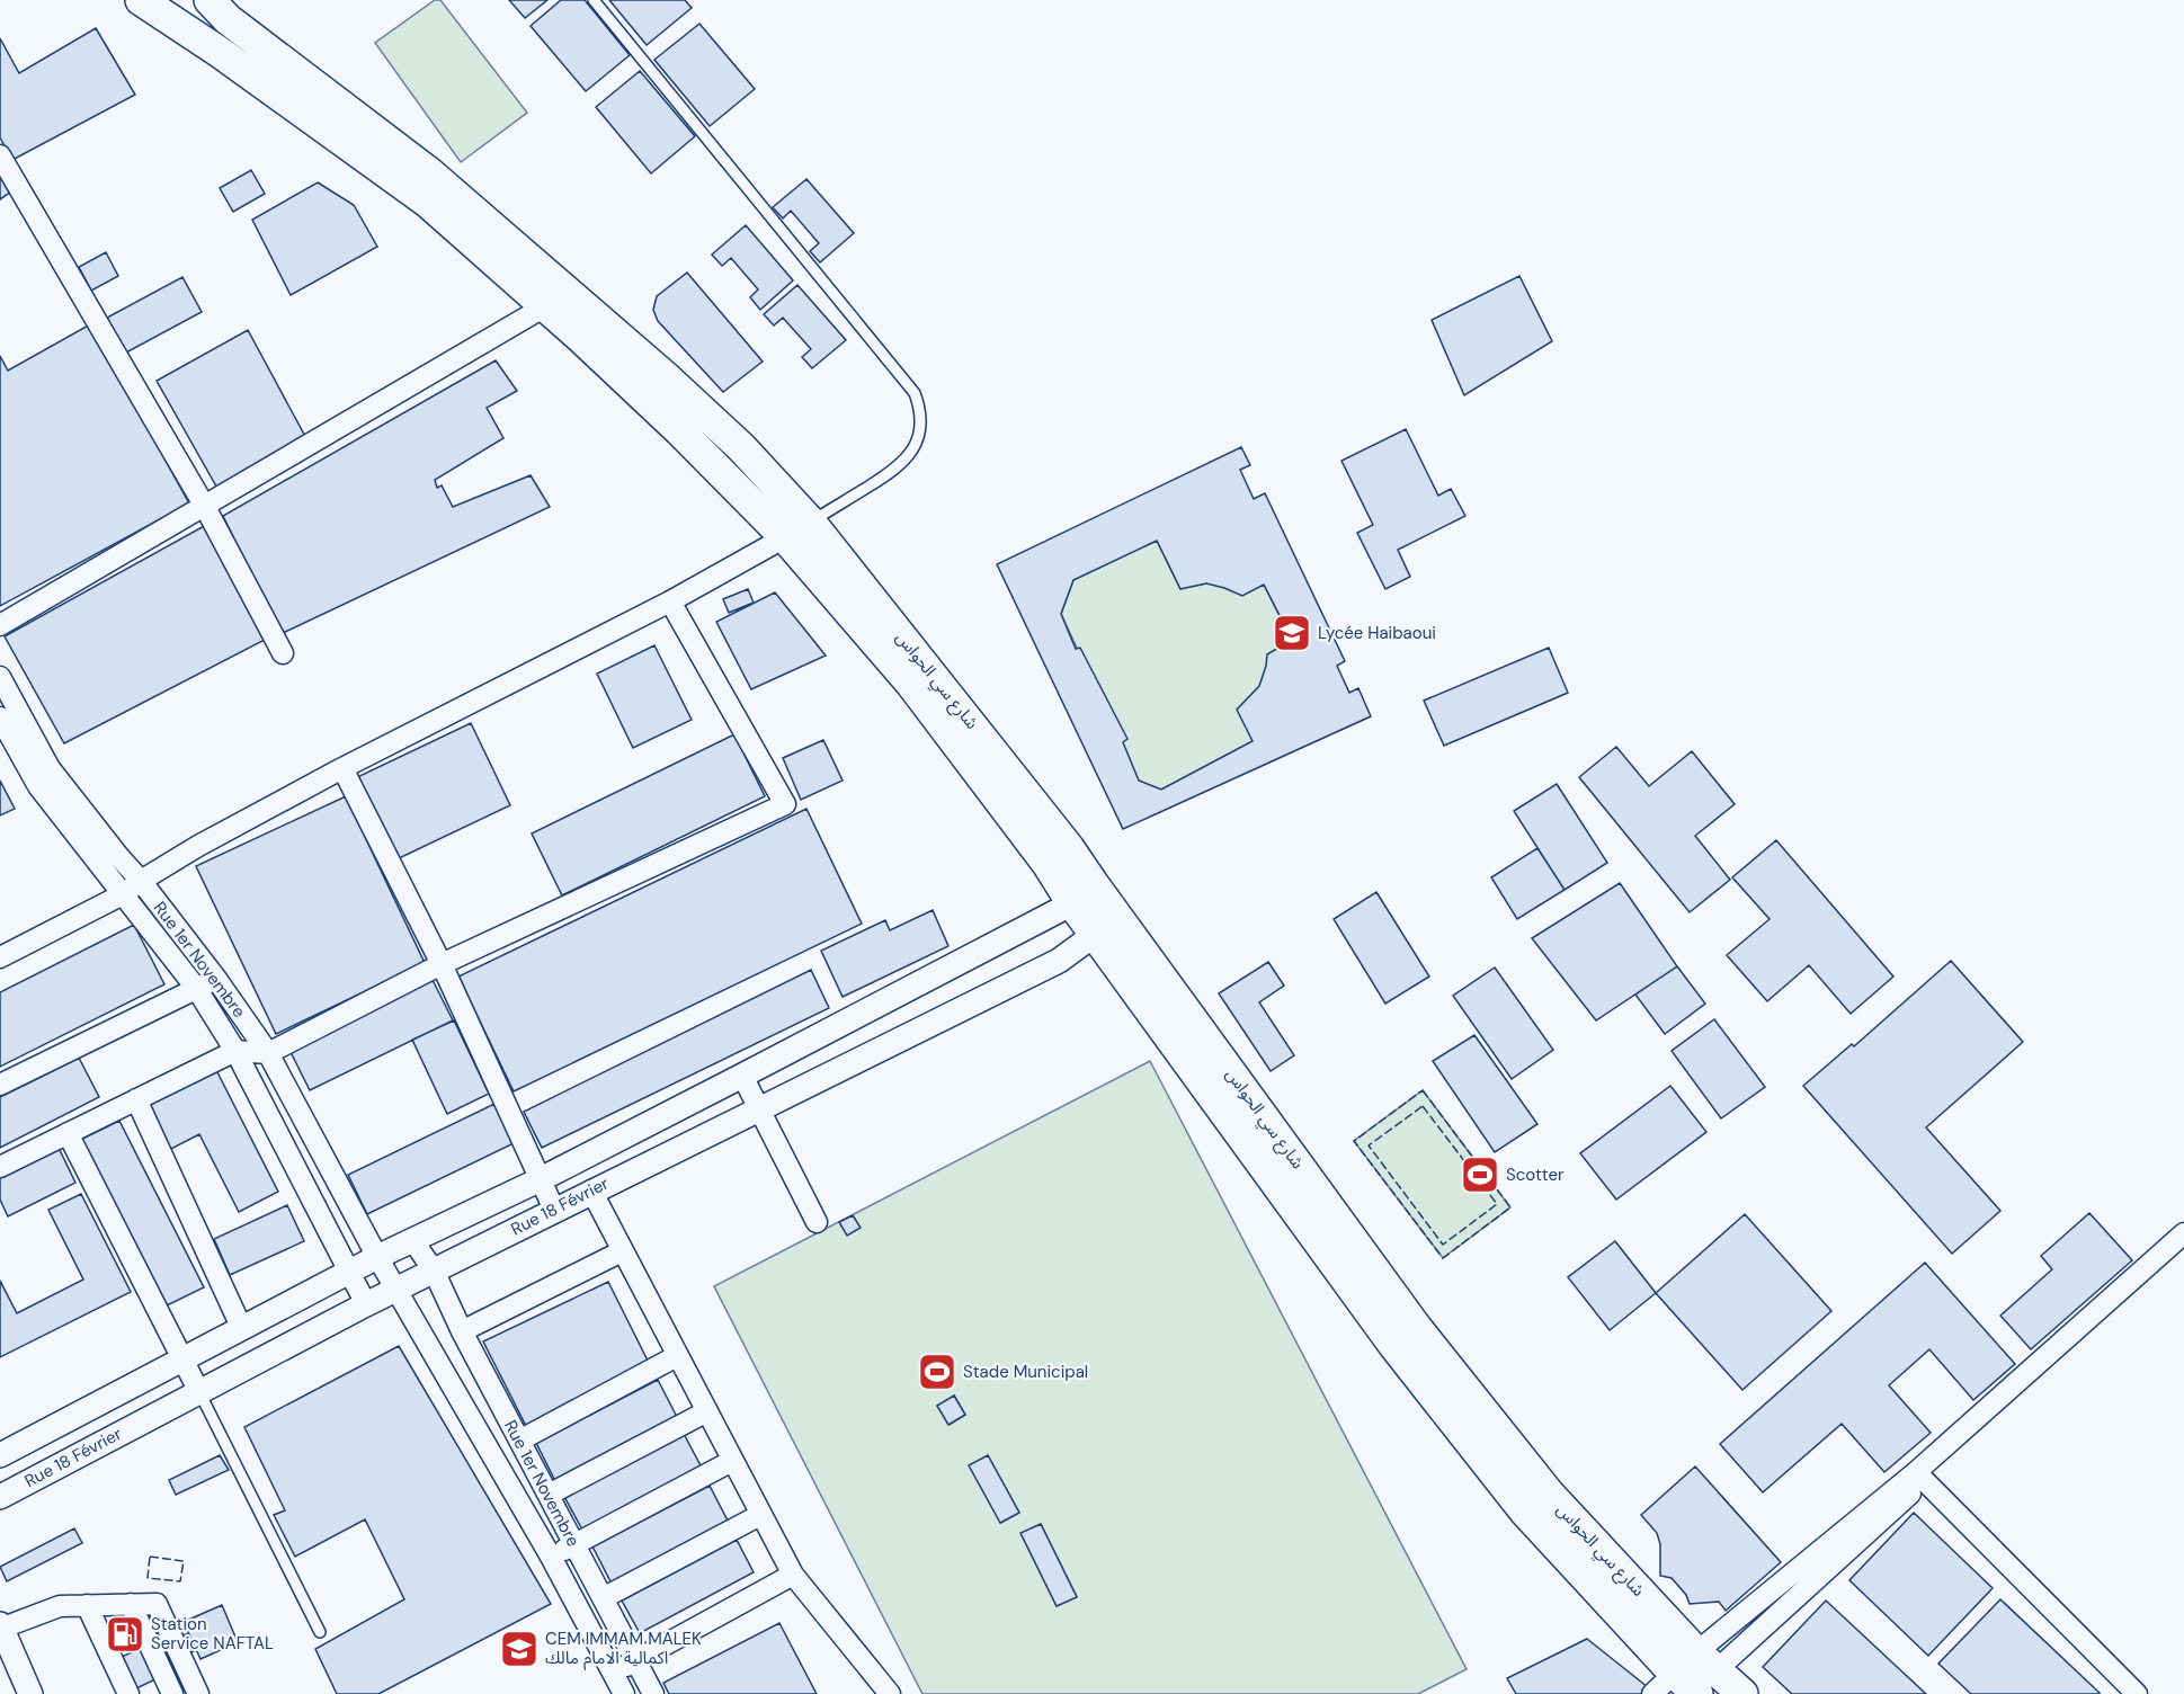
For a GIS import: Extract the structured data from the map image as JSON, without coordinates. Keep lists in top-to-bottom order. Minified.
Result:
{"streets":{"main road":["شارع سي الحواس"],"street":["Rue 1er Novembre","Rue 18 Février"]},"crossings":[["شارع سي الحواس","Rue 18 Février"],["Rue 1er Novembre","Rue 18 Février"]],"places":{"school or university":["Lycée Haibaoui","CEM IMMAM MALEK اكمالية الامام مالك"],"sports":["Scotter","Stade Municipal"],"fuel station":["Station Service NAFTAL"]}}
